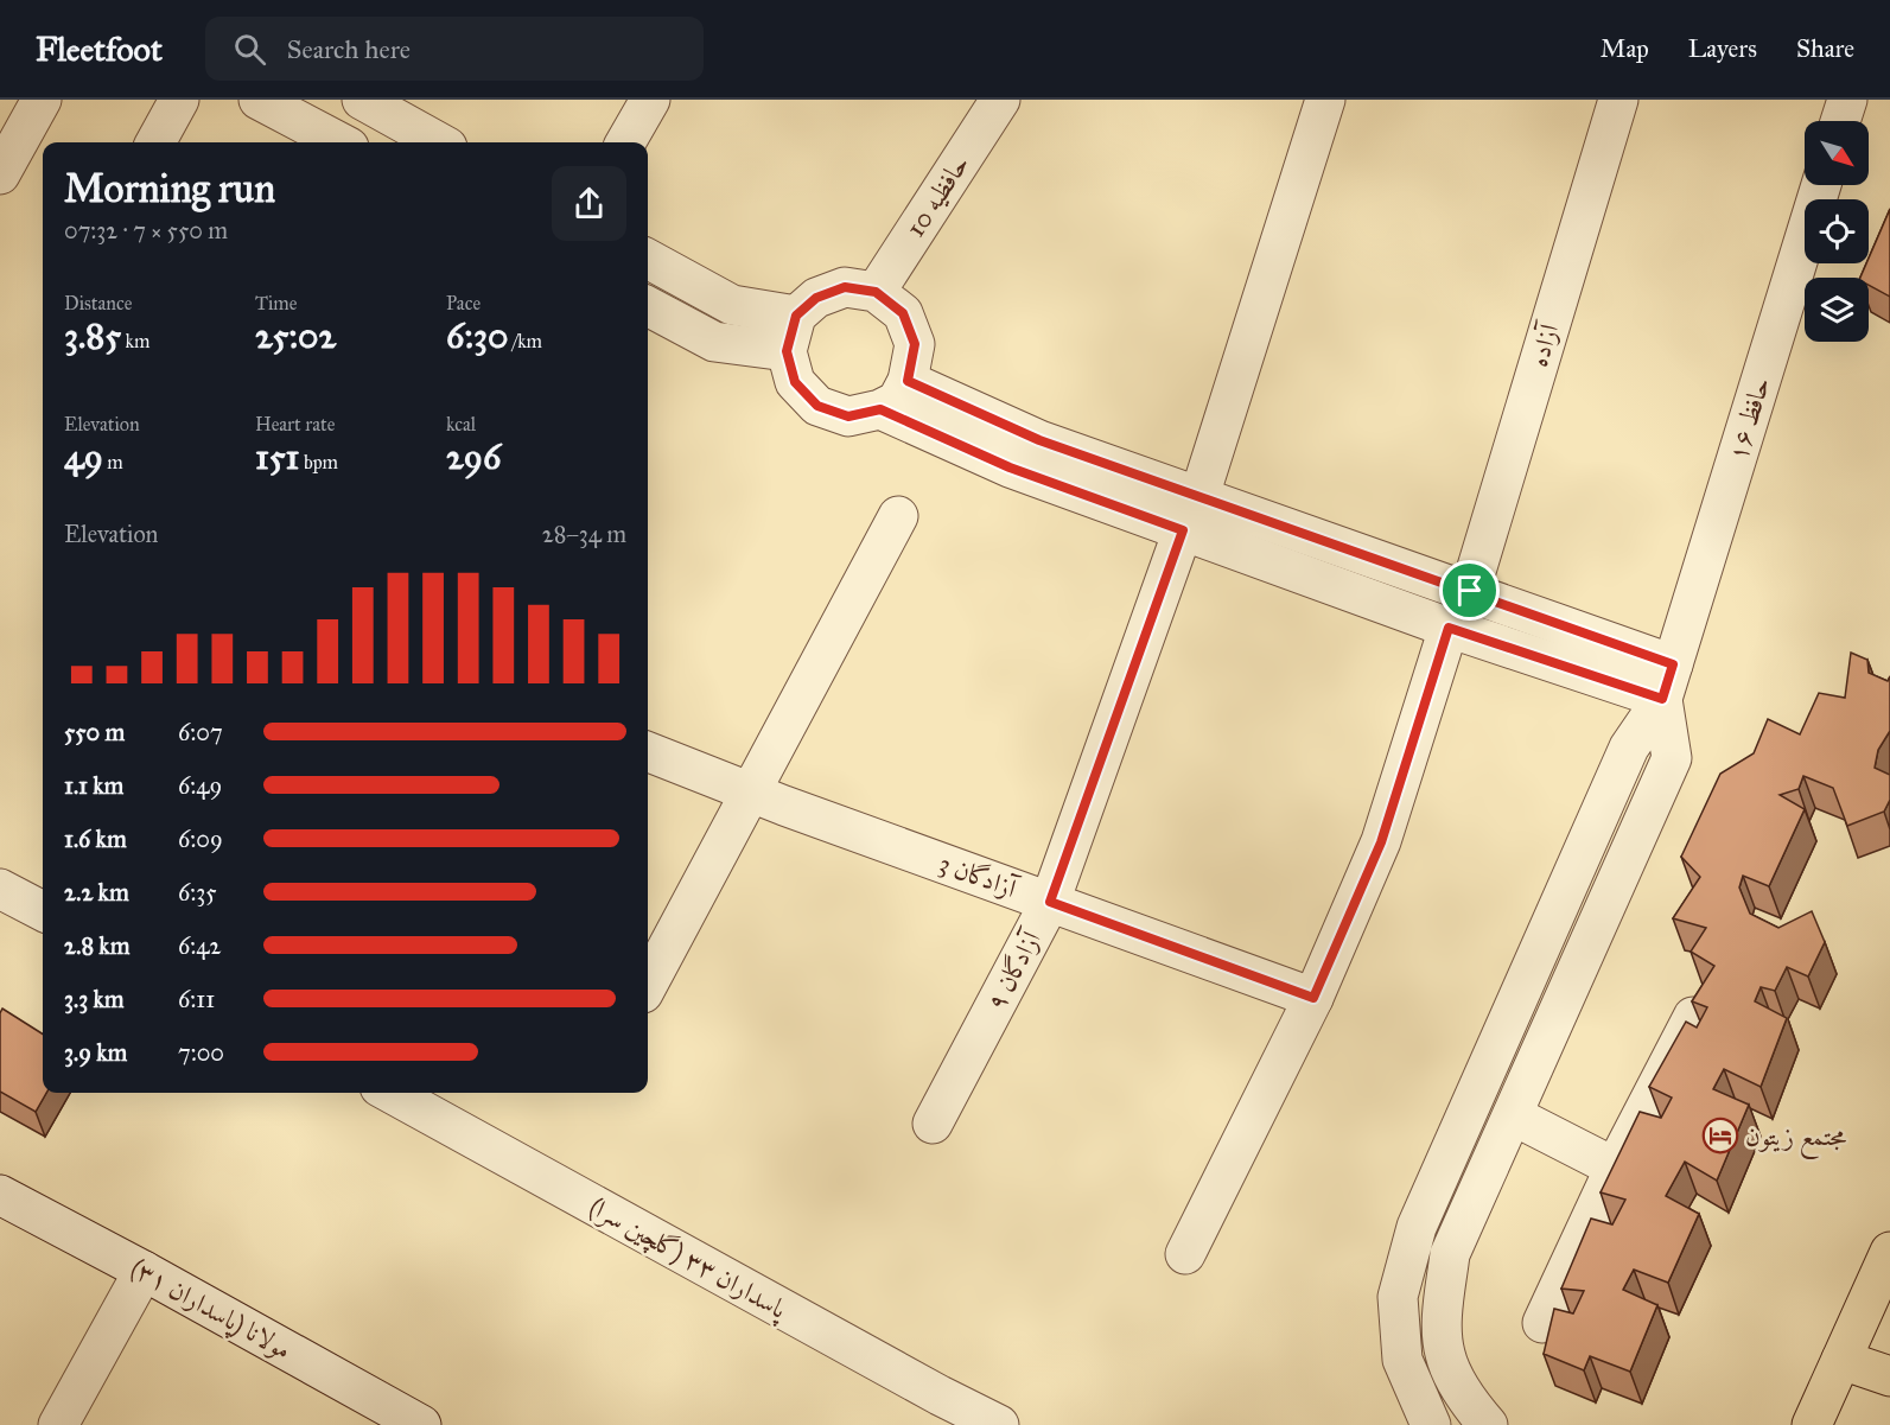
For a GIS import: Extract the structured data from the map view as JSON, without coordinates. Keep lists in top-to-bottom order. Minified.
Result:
{"streets":{"street":["حافظیه 10","آزاده","حافظ ۱۶","آزادگان 3","آزادگان ۹","پاسداران ۳۳ (گلچین سرا)","مولانا (پاسداران ۳۱)"]},"crossings":[["آزادگان 3","آزادگان ۹"]],"places":{"hotel":["مجتمع زیتون"]},"north":"bottom right","page":{"header":"Fleetfoot","search":"Search here","nav":["Map","Layers","Share"],"heading":["Morning run","07:32 · 7 × 550 m"],"stats":[["Distance","3.85 km"],["Time","25:02"],["Pace","6:30 /km"],["Elevation","49 m"],["Heart rate","151 bpm"],["kcal","296"]],"chart":["Elevation","28–34 m"],"list":[{"name":"550 m","note":"6:07"},{"name":"1.1 km","note":"6:49"},{"name":"1.6 km","note":"6:09"},{"name":"2.2 km","note":"6:35"},{"name":"2.8 km","note":"6:42"},{"name":"3.3 km","note":"6:11"},{"name":"3.9 km","note":"7:00"}]}}
